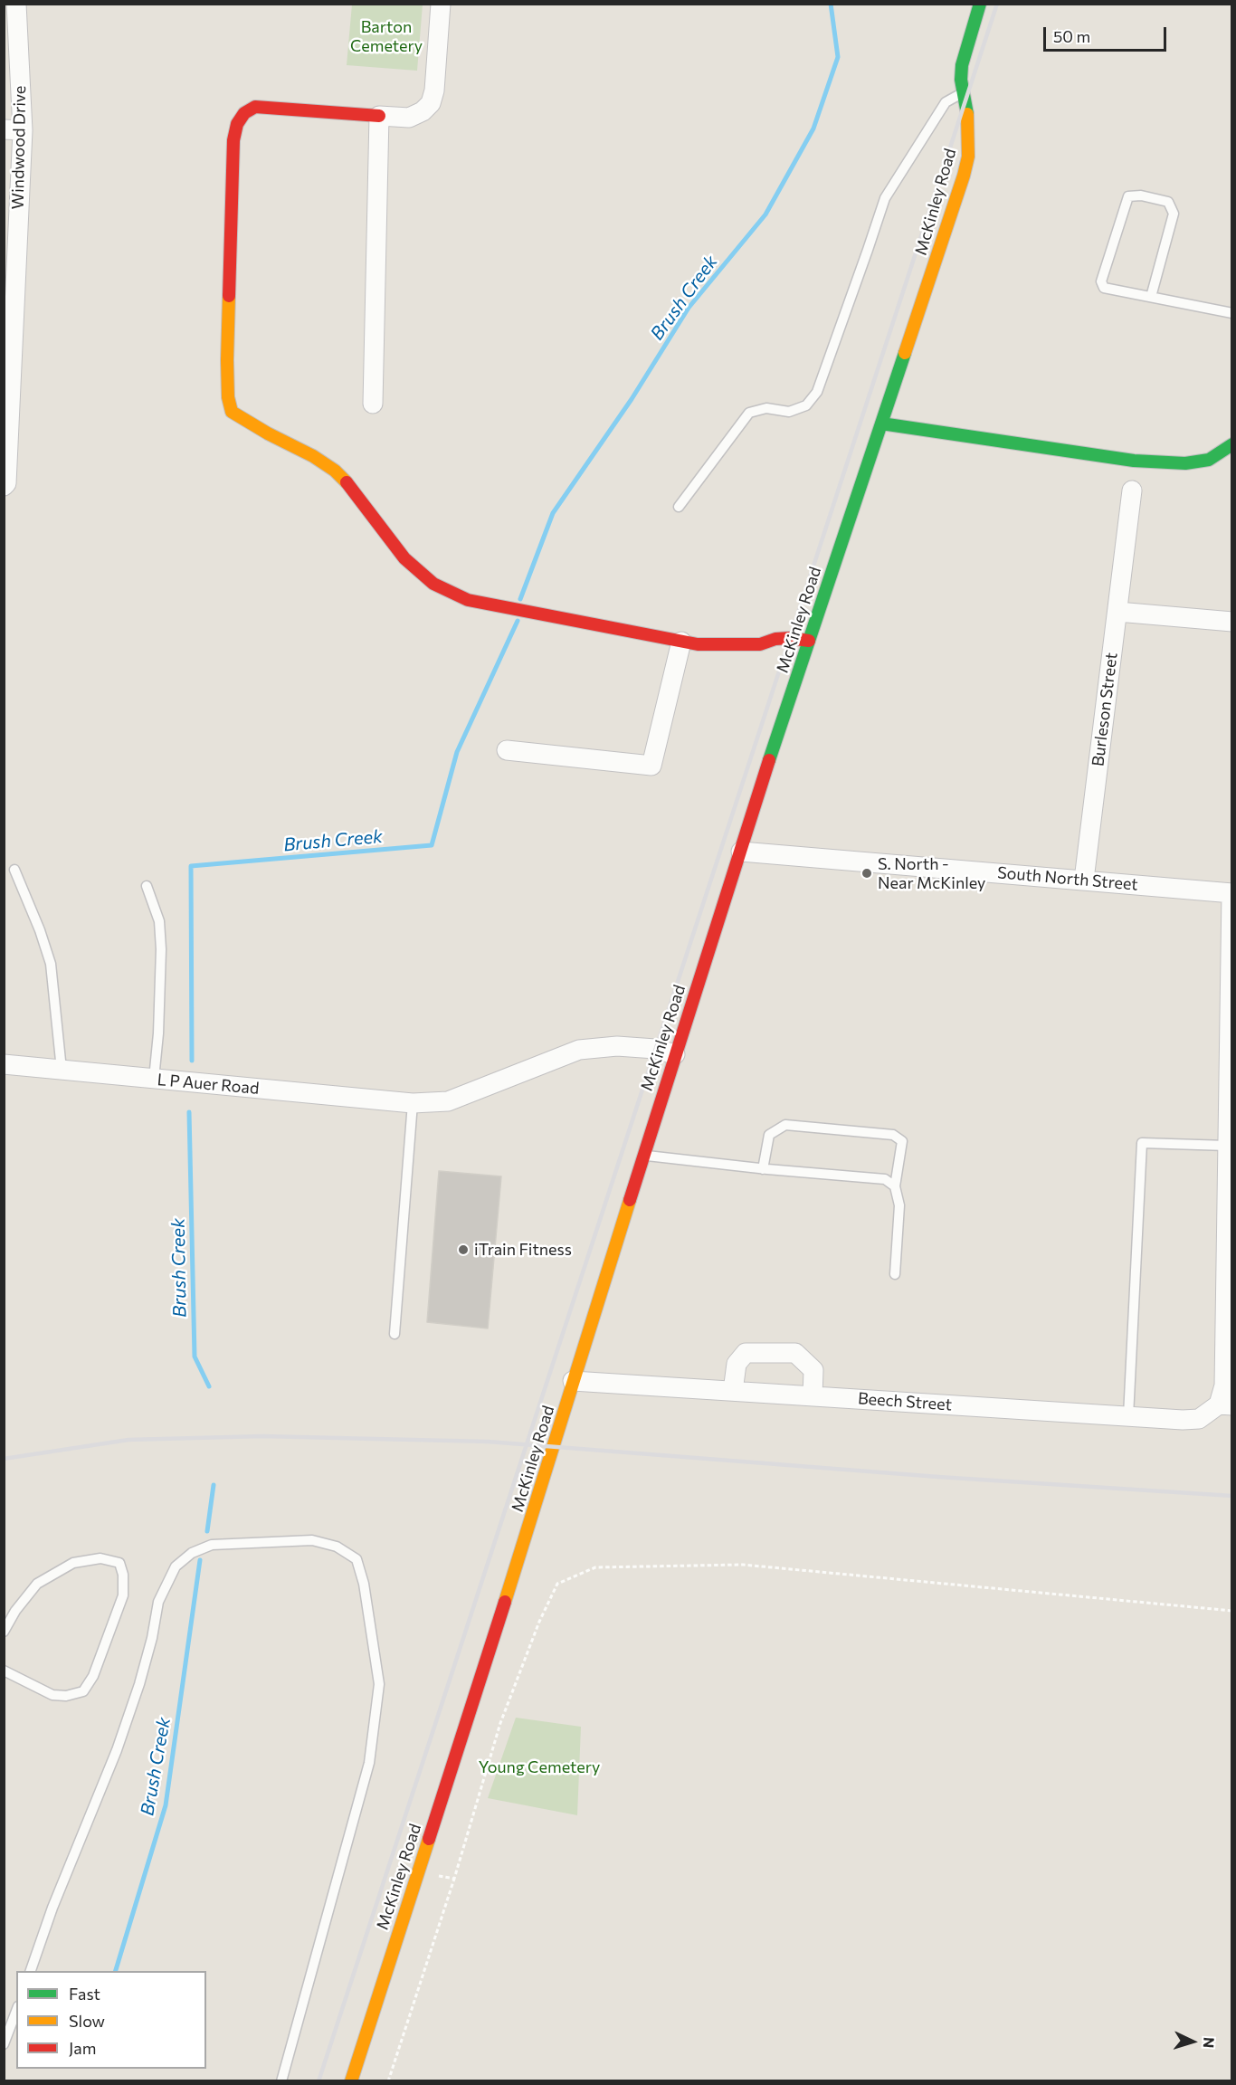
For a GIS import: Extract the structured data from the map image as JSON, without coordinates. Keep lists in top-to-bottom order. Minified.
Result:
{"streets":{"street":["Windwood Drive","McKinley Road","Burleson Street","South North Street","L P Auer Road","Beech Street"]},"crossings":[["McKinley Road","South North Street"],["McKinley Road","L P Auer Road"],["McKinley Road","Beech Street"],["Burleson Street","South North Street"]],"water":["Brush Creek"],"parks":["Barton Cemetery","Young Cemetery"],"places":["S. North - Near McKinley","iTrain Fitness"],"legend":["Fast","Slow","Jam"],"scale_bar":"50 m","north":"right"}
